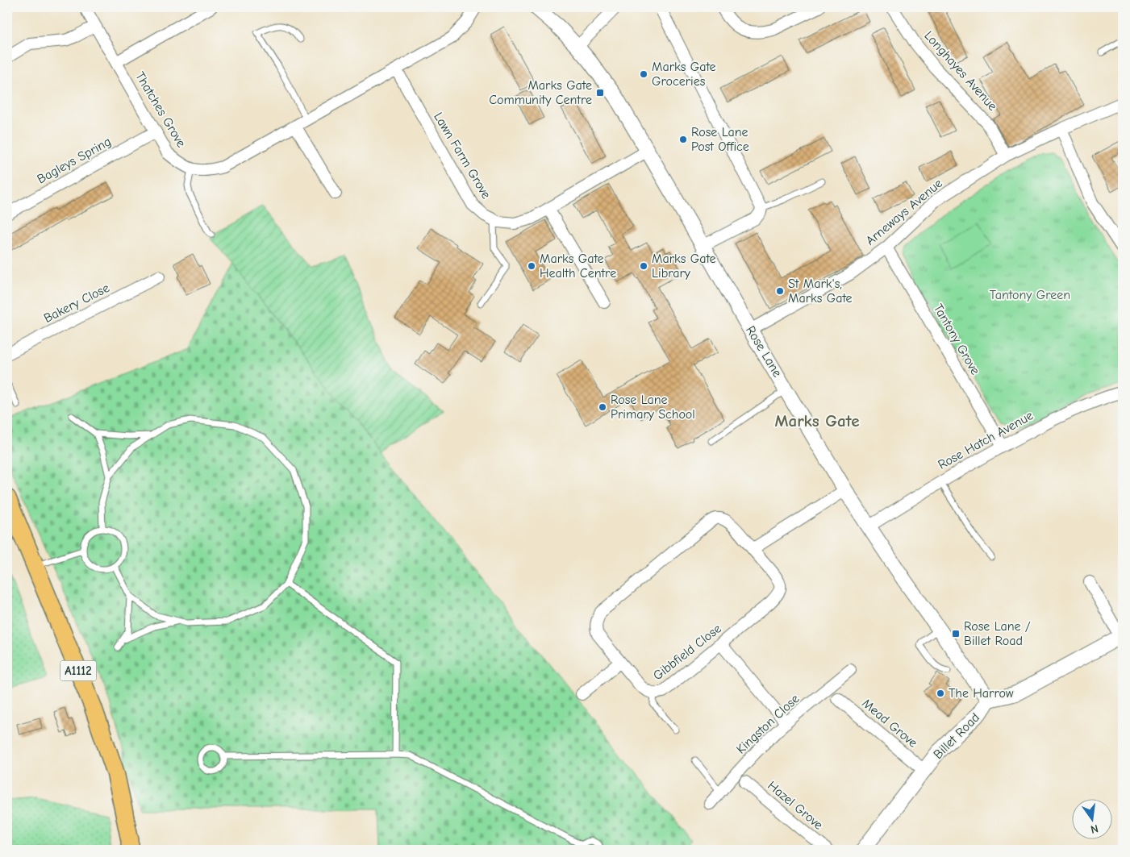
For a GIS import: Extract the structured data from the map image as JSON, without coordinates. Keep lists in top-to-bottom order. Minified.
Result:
{"streets":{"main road":["A1112"],"street":["Longhayes Avenue","Thatches Grove","Lawn Farm Grove","Bagleys Spring","Arneways Avenue","Bakery Close","Tantony Grove","Rose Lane","Rose Hatch Avenue","Gibbfield Close","Mead Grove","Kingston Close","Billet Road","Hazel Grove"]},"crossings":[["Longhayes Avenue","Arneways Avenue"],["Thatches Grove","Bagleys Spring"],["Lawn Farm Grove","Rose Lane"],["Arneways Avenue","Tantony Grove"],["Arneways Avenue","Rose Lane"],["Tantony Grove","Rose Hatch Avenue"],["Rose Lane","Rose Hatch Avenue"],["Rose Lane","Billet Road"],["Mead Grove","Billet Road"]],"districts":["Marks Gate"],"parks":["Tantony Green"],"places":{"other":["Marks Gate Groceries","Rose Lane Post Office","Marks Gate Health Centre","Marks Gate Library","St Mark's, Marks Gate","Rose Lane Primary School","The Harrow"],"transit":["Marks Gate Community Centre","Rose Lane / Billet Road"]},"north":"bottom"}
